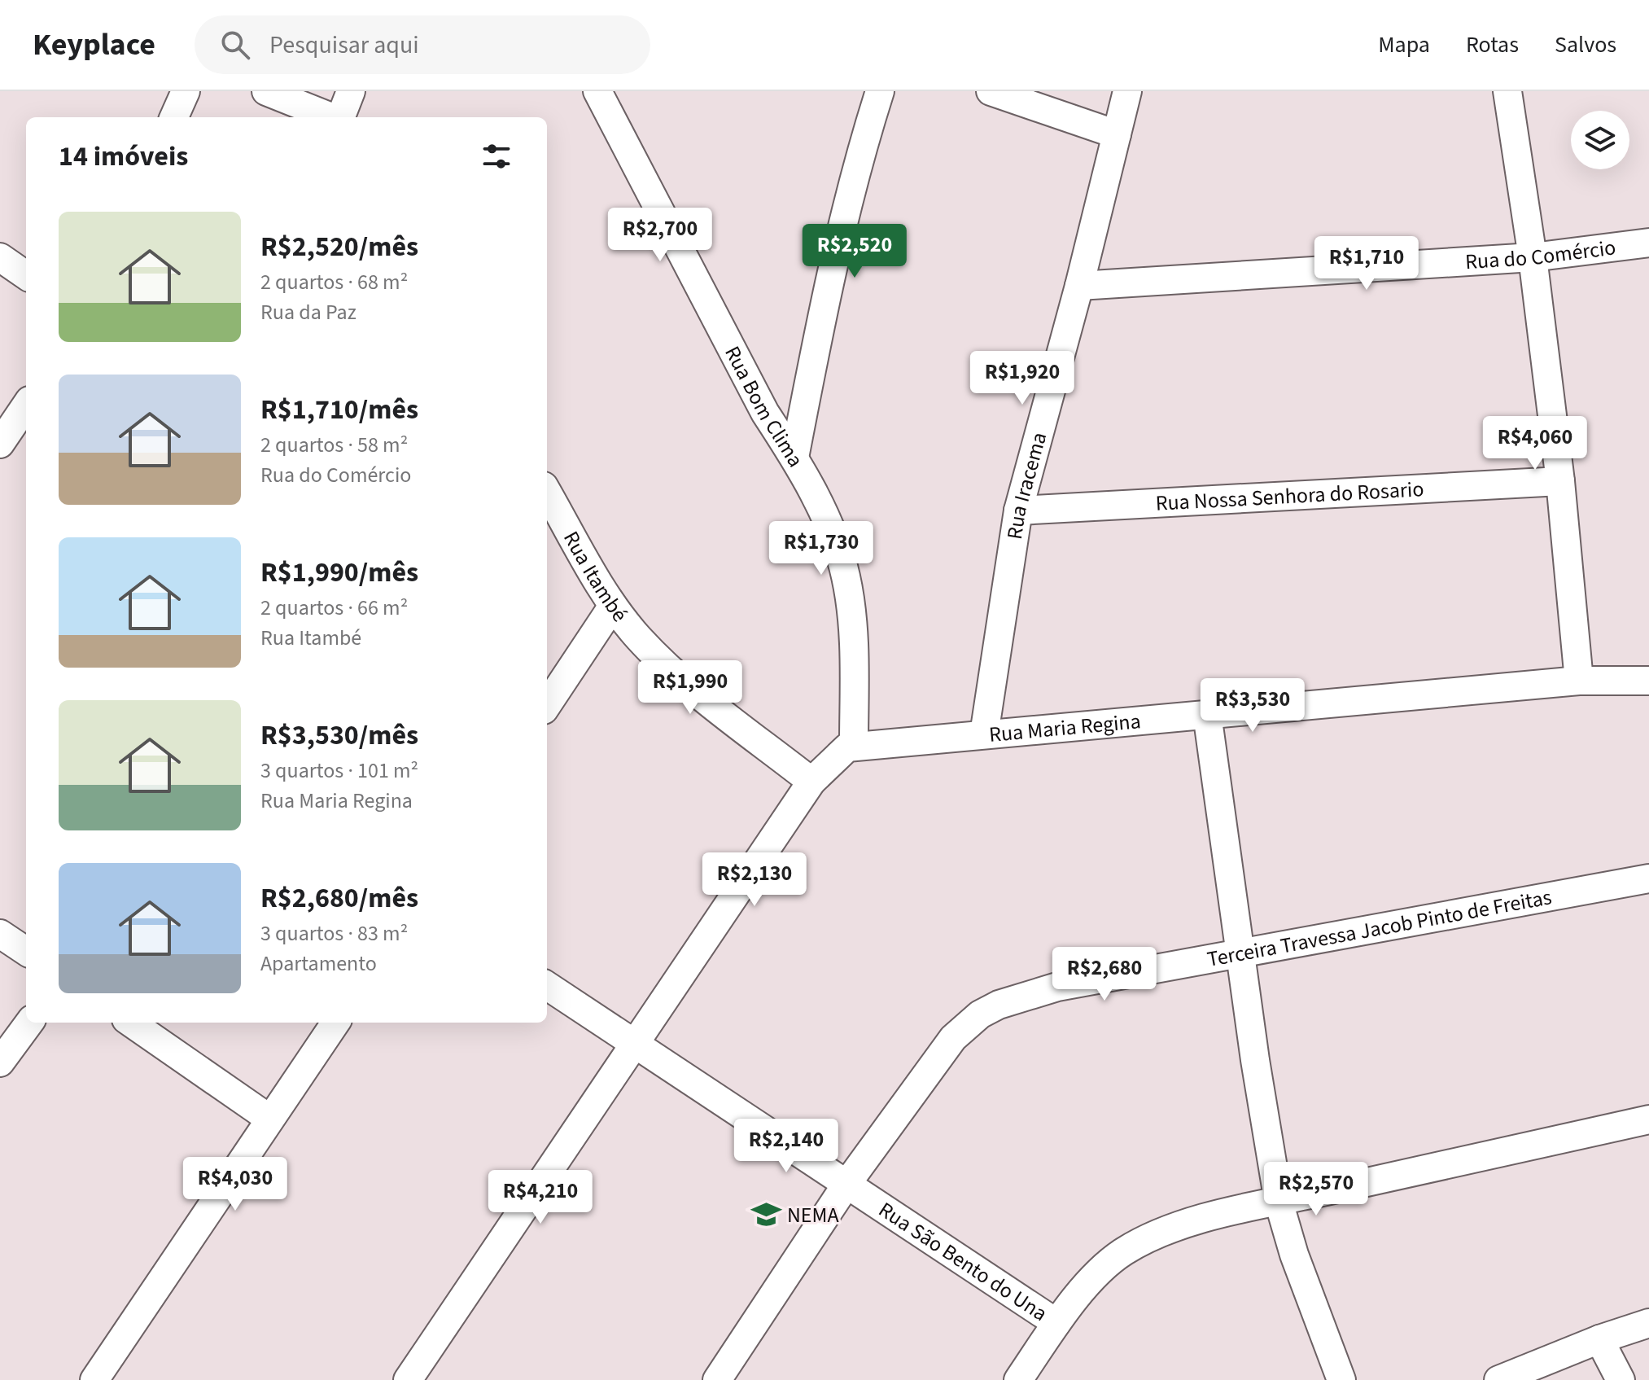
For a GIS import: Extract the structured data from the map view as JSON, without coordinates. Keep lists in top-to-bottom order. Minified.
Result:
{"streets":{"street":["Rua do Comércio","Rua Bom Clima","Rua Iracema","Rua Nossa Senhora do Rosario","Rua Itambé","Rua Maria Regina","Terceira Travessa Jacob Pinto de Freitas","Rua São Bento do Una"]},"crossings":[["Rua do Comércio","Rua Iracema"],["Rua Bom Clima","Rua Maria Regina"],["Rua Iracema","Rua Nossa Senhora do Rosario"],["Rua Iracema","Rua Maria Regina"],["Terceira Travessa Jacob Pinto de Freitas","Rua São Bento do Una"]],"places":{"school or university":["NEMA"]},"page":{"header":"Keyplace","search":"Pesquisar aqui","nav":["Mapa","Rotas","Salvos"],"heading":"14 imóveis","list":[{"name":"R$2,520/mês","note":"2 quartos · 68 m² · Rua da Paz"},{"name":"R$1,710/mês","note":"2 quartos · 58 m² · Rua do Comércio"},{"name":"R$1,990/mês","note":"2 quartos · 66 m² · Rua Itambé"},{"name":"R$3,530/mês","note":"3 quartos · 101 m² · Rua Maria Regina"},{"name":"R$2,680/mês","note":"3 quartos · 83 m² · Apartamento"}],"price":["R$2,700","R$2,520","R$1,710","R$1,920","R$4,060","R$1,730","R$1,990","R$3,530","R$2,130","R$2,680","R$2,140","R$4,030","R$2,570","R$4,210"]}}
